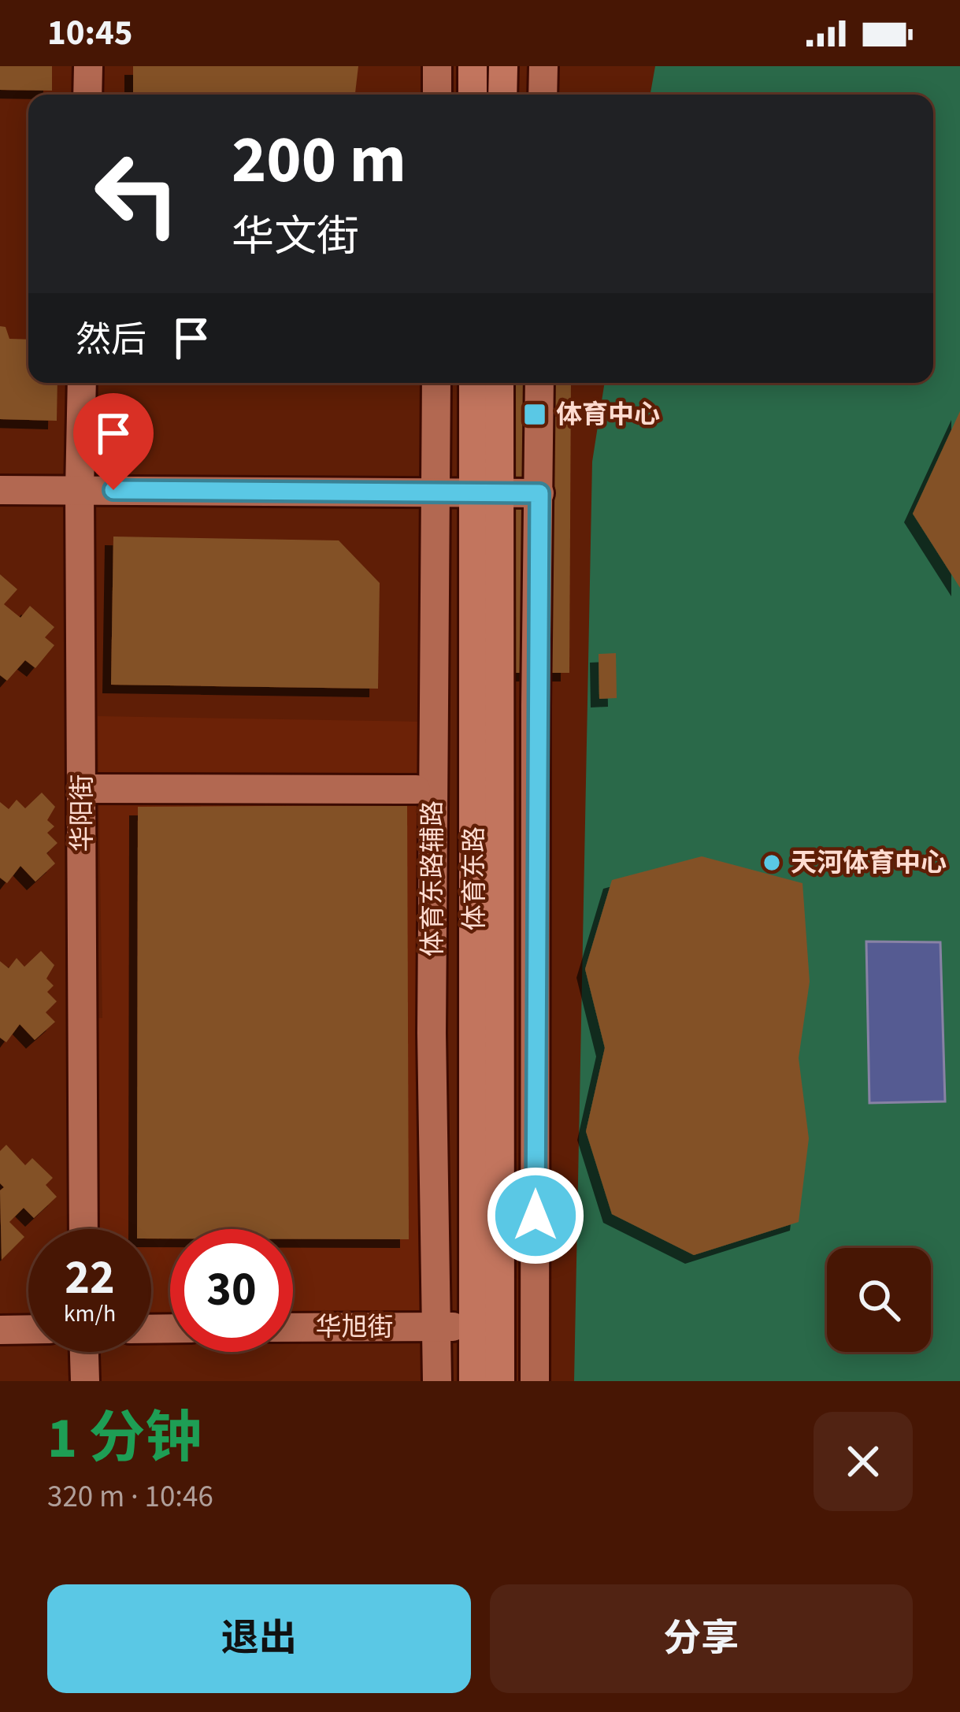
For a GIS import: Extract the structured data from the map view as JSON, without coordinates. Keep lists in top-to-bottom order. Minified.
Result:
{"streets":{"main road":["体育东路"],"street":["华阳街","体育东路辅路","华旭街"]},"crossings":[["体育东路辅路","华旭街"],["体育东路","华旭街"]],"places":{"transit":["体育中心"],"other":["天河体育中心"]},"page":{"status":"10:45","turn":["200 m","华文街"],"then":"然后","speed":"22 km/h","limit":"30","heading":["1 分钟","320 m · 10:46"],"buttons":["退出","分享"]}}
